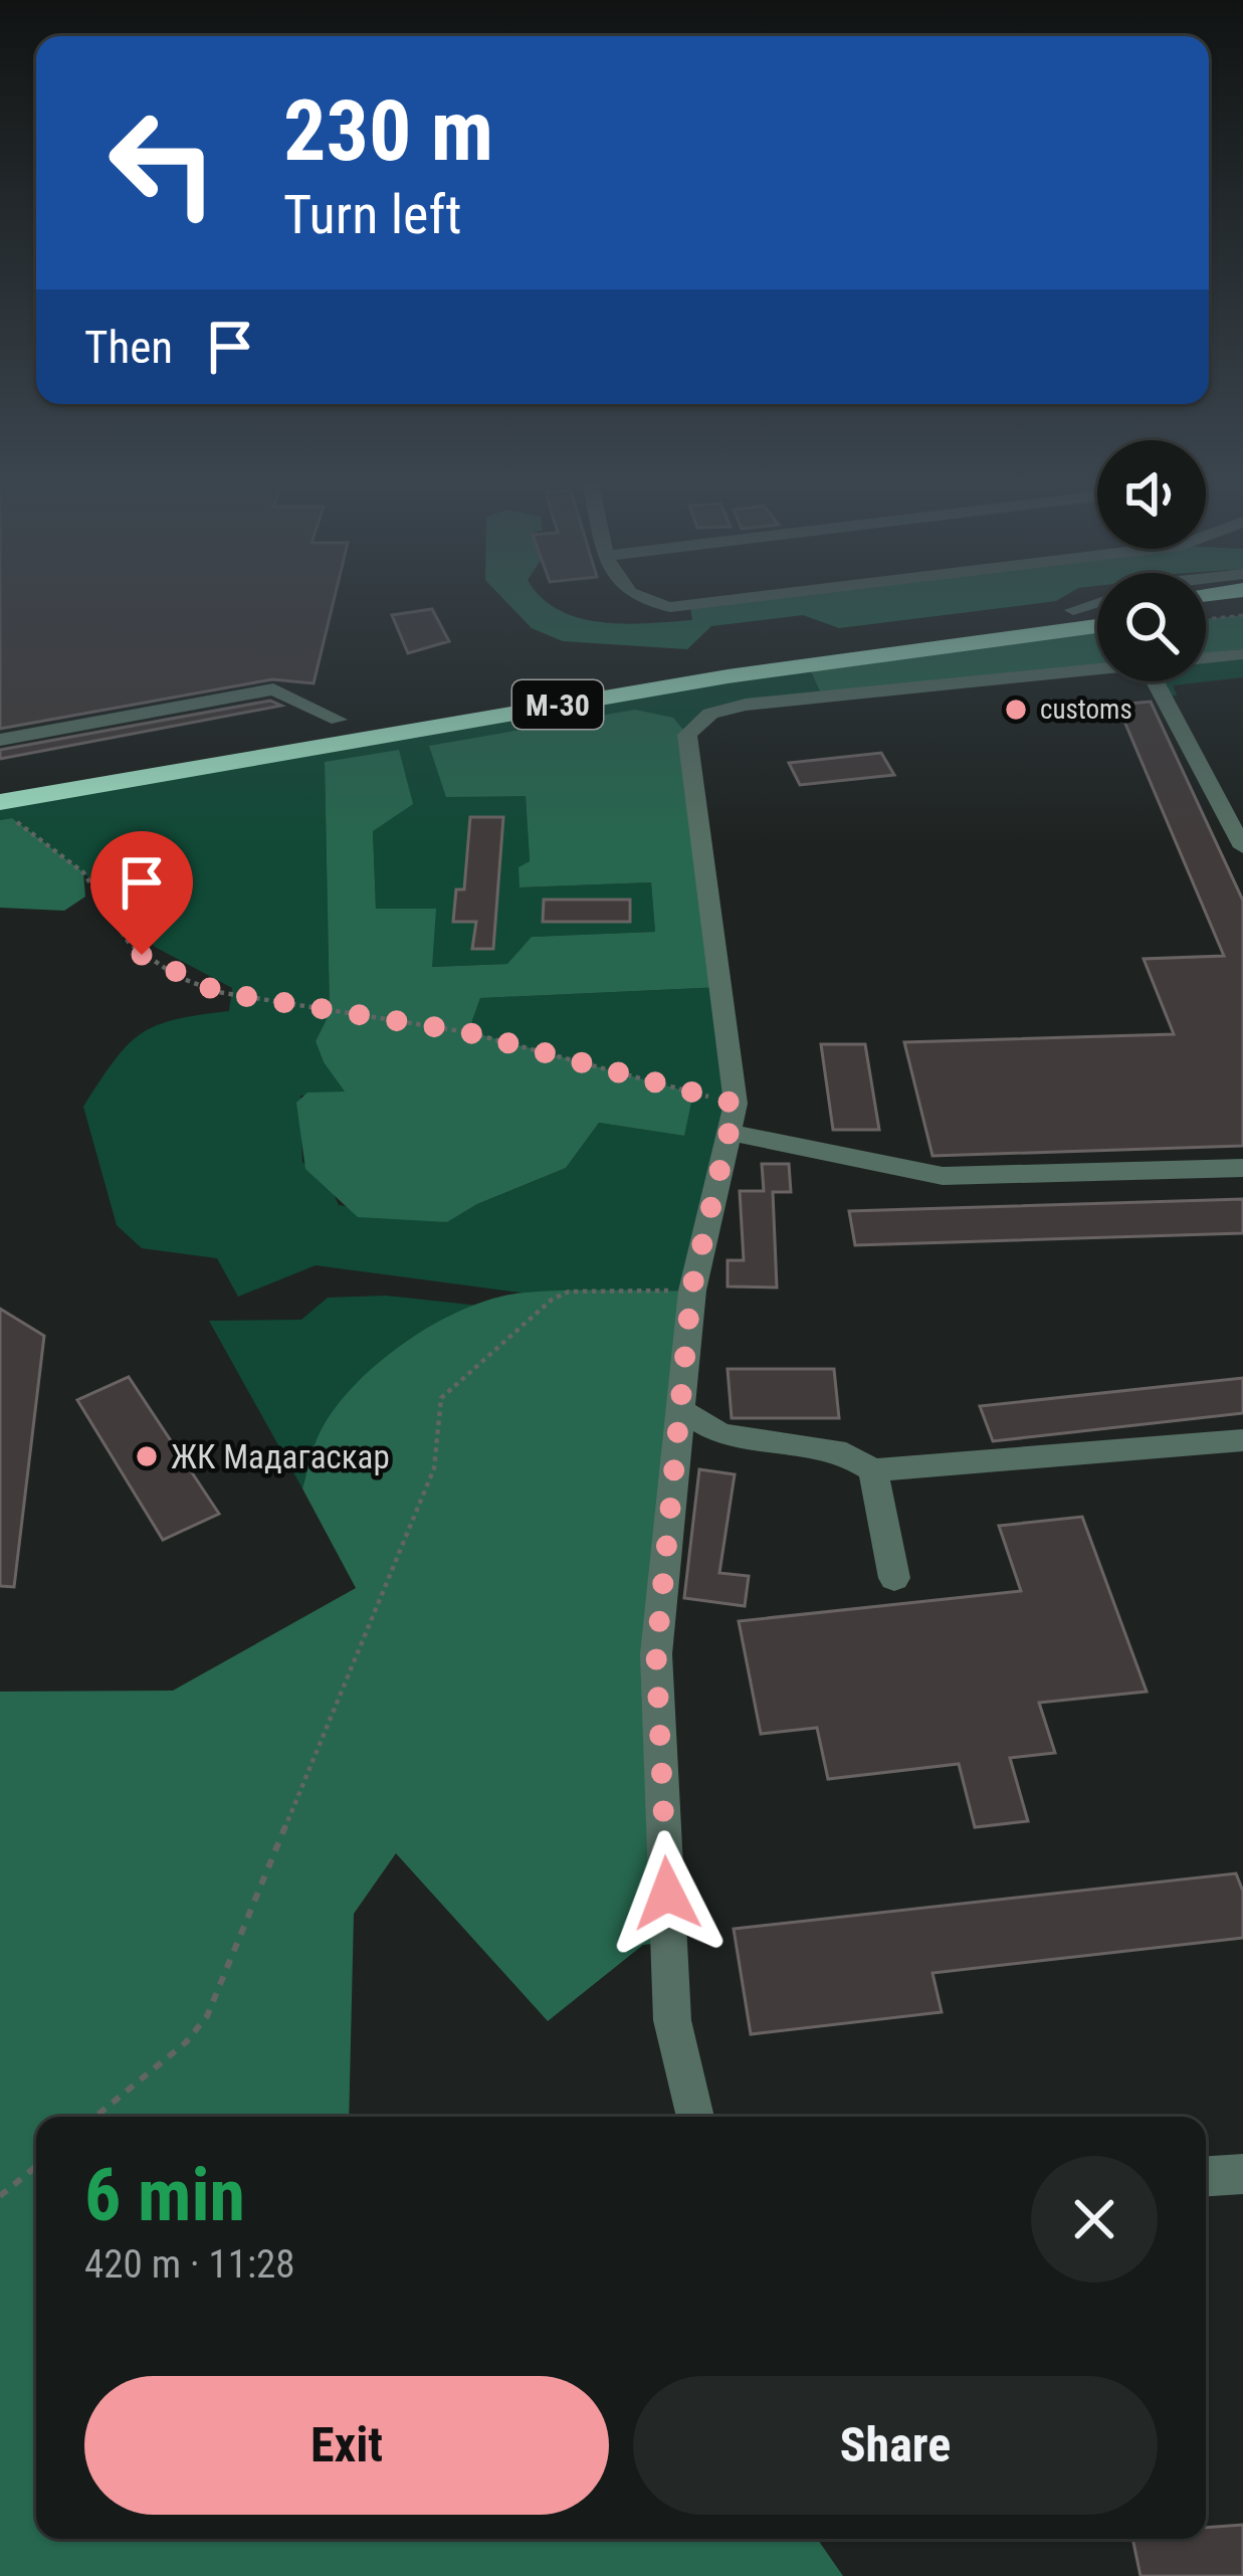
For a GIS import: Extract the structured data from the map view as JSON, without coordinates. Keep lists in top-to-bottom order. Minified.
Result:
{"streets":{"highway":["М-30"]},"places":["customs","ЖК Мадагаскар"],"page":{"turn":["230 m","Turn left"],"then":"Then","heading":["6 min","420 m · 11:28"],"buttons":["Exit","Share"]}}
